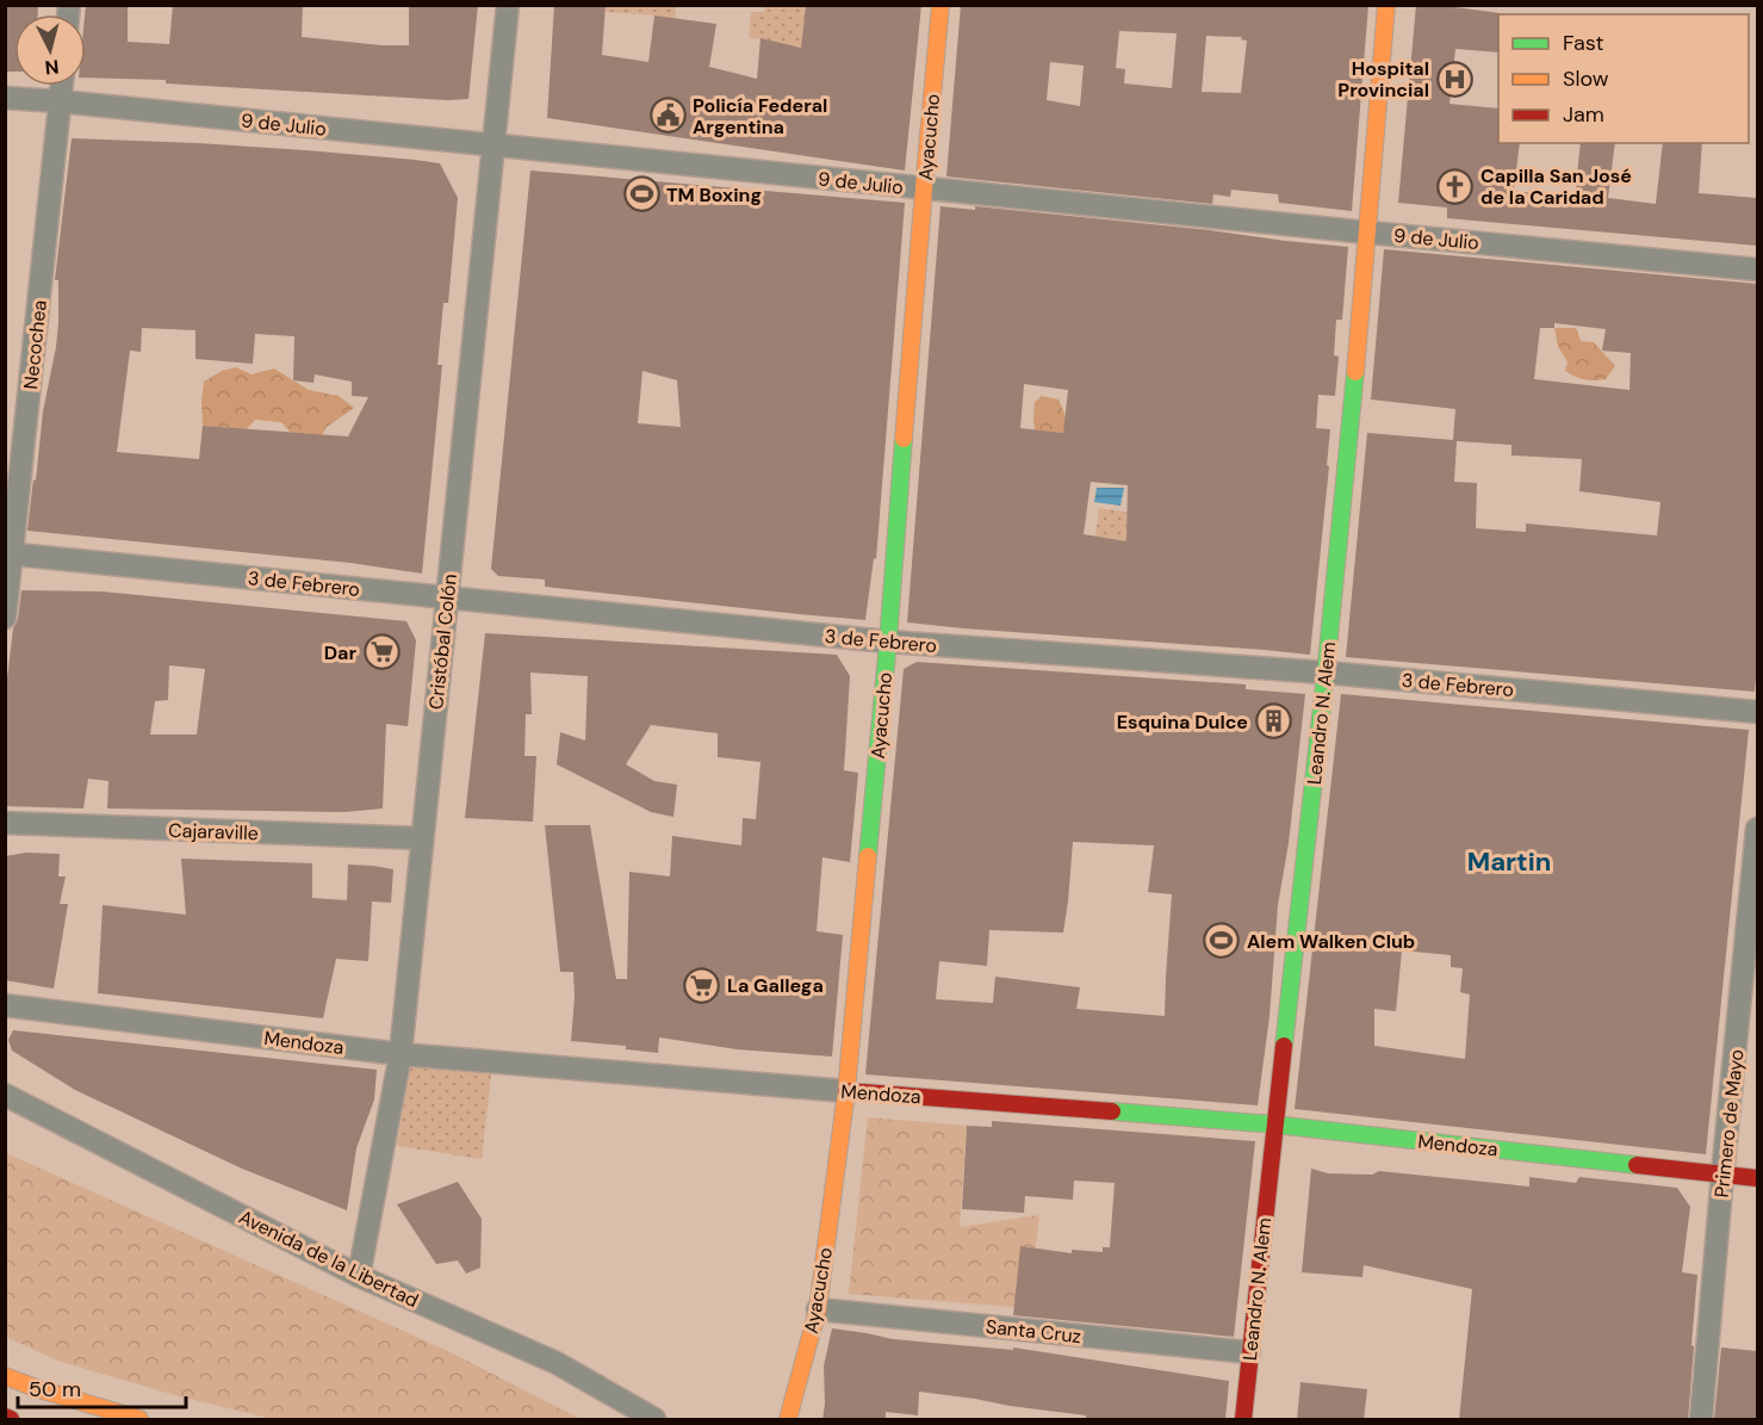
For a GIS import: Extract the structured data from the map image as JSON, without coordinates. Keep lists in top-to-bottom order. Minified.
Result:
{"streets":{"main road":["Ayacucho","Leandro N. Alem","Mendoza"],"street":["9 de Julio","Necochea","3 de Febrero","Cristóbal Colón","Cajaraville","Primero de Mayo","Avenida de la Libertad","Santa Cruz"]},"crossings":[["9 de Julio","Ayacucho"],["9 de Julio","Necochea"],["9 de Julio","Cristóbal Colón"],["9 de Julio","Leandro N. Alem"],["Ayacucho","3 de Febrero"],["Ayacucho","Mendoza"],["Ayacucho","Santa Cruz"],["Necochea","3 de Febrero"],["3 de Febrero","Cristóbal Colón"],["3 de Febrero","Leandro N. Alem"],["Cristóbal Colón","Cajaraville"],["Cristóbal Colón","Mendoza"],["Cristóbal Colón","Avenida de la Libertad"],["Leandro N. Alem","Mendoza"],["Leandro N. Alem","Santa Cruz"],["Mendoza","Primero de Mayo"]],"districts":["Martin"],"places":{"hospital":["Hospital Provincial"],"public building":["Policía Federal Argentina"],"church":["Capilla San José de la Caridad"],"sports":["TM Boxing","Alem Walken Club"],"supermarket":["Dar","La Gallega"],"building":["Esquina Dulce"]},"legend":["Fast","Slow","Jam"],"scale_bar":"50 m","north":"bottom"}
